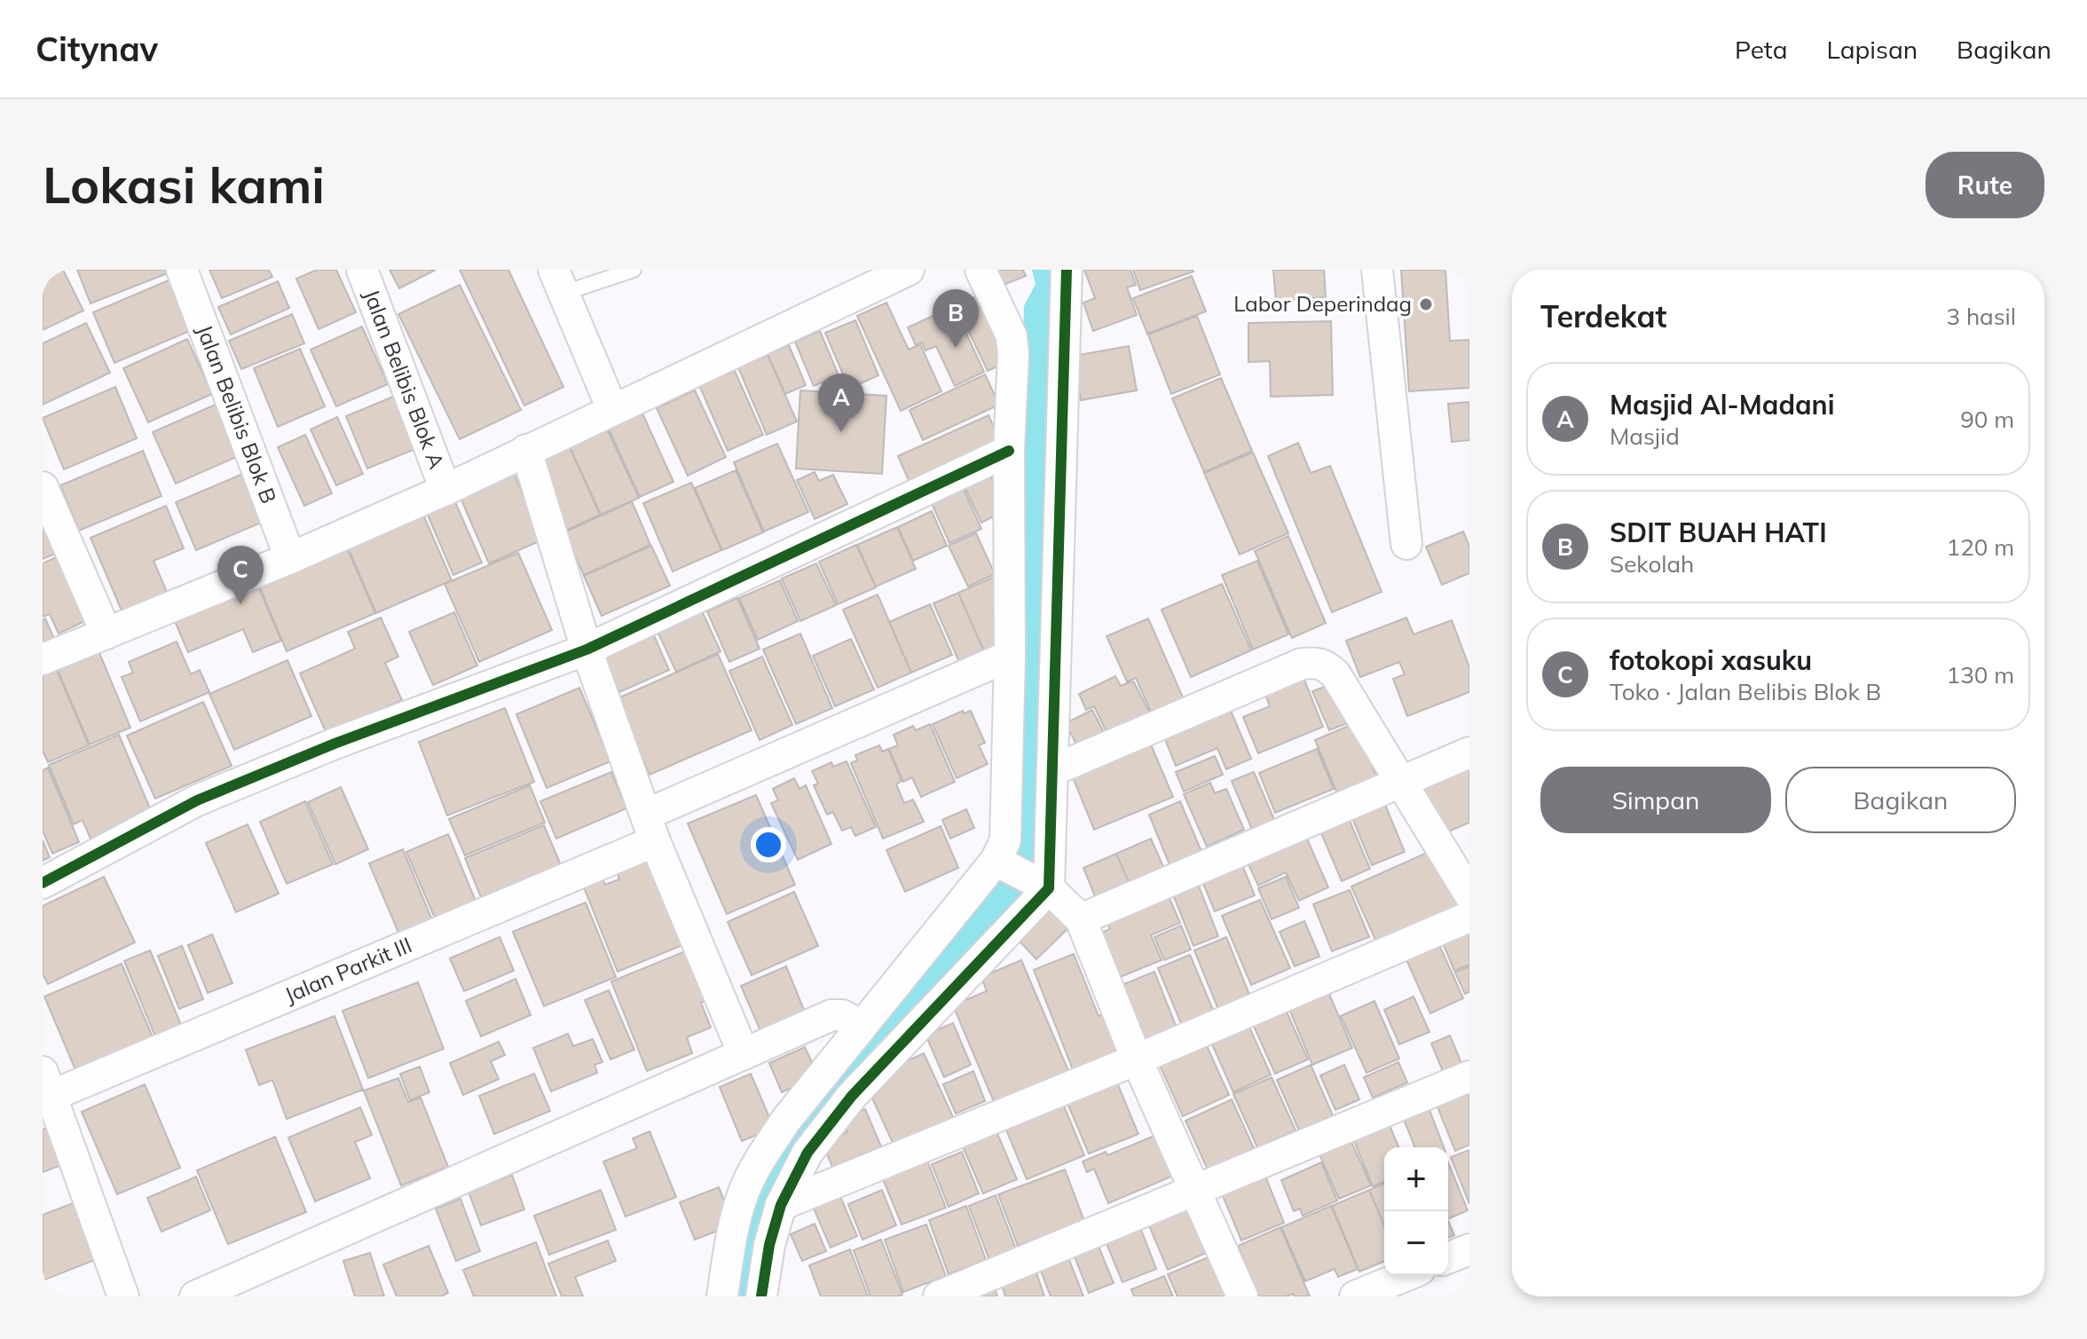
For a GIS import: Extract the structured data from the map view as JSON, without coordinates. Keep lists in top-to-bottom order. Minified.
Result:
{"streets":{"street":["Jalan Belibis Blok A","Jalan Belibis Blok B","Jalan Parkit III"]},"places":["Labor Deperindag"],"page":{"header":"Citynav","nav":["Peta","Lapisan","Bagikan"],"buttons":["Rute",["Simpan","Bagikan"]],"title":"Lokasi kami","heading":["Terdekat","3 hasil"],"pins":["B","A","C"],"list":[{"mark":"A","name":"Masjid Al-Madani","note":"Masjid","value":"90 m"},{"mark":"B","name":"SDIT BUAH HATI","note":"Sekolah","value":"120 m"},{"mark":"C","name":"fotokopi xasuku","note":"Toko · Jalan Belibis Blok B","value":"130 m"}],"map_buttons":["+","−"]}}
